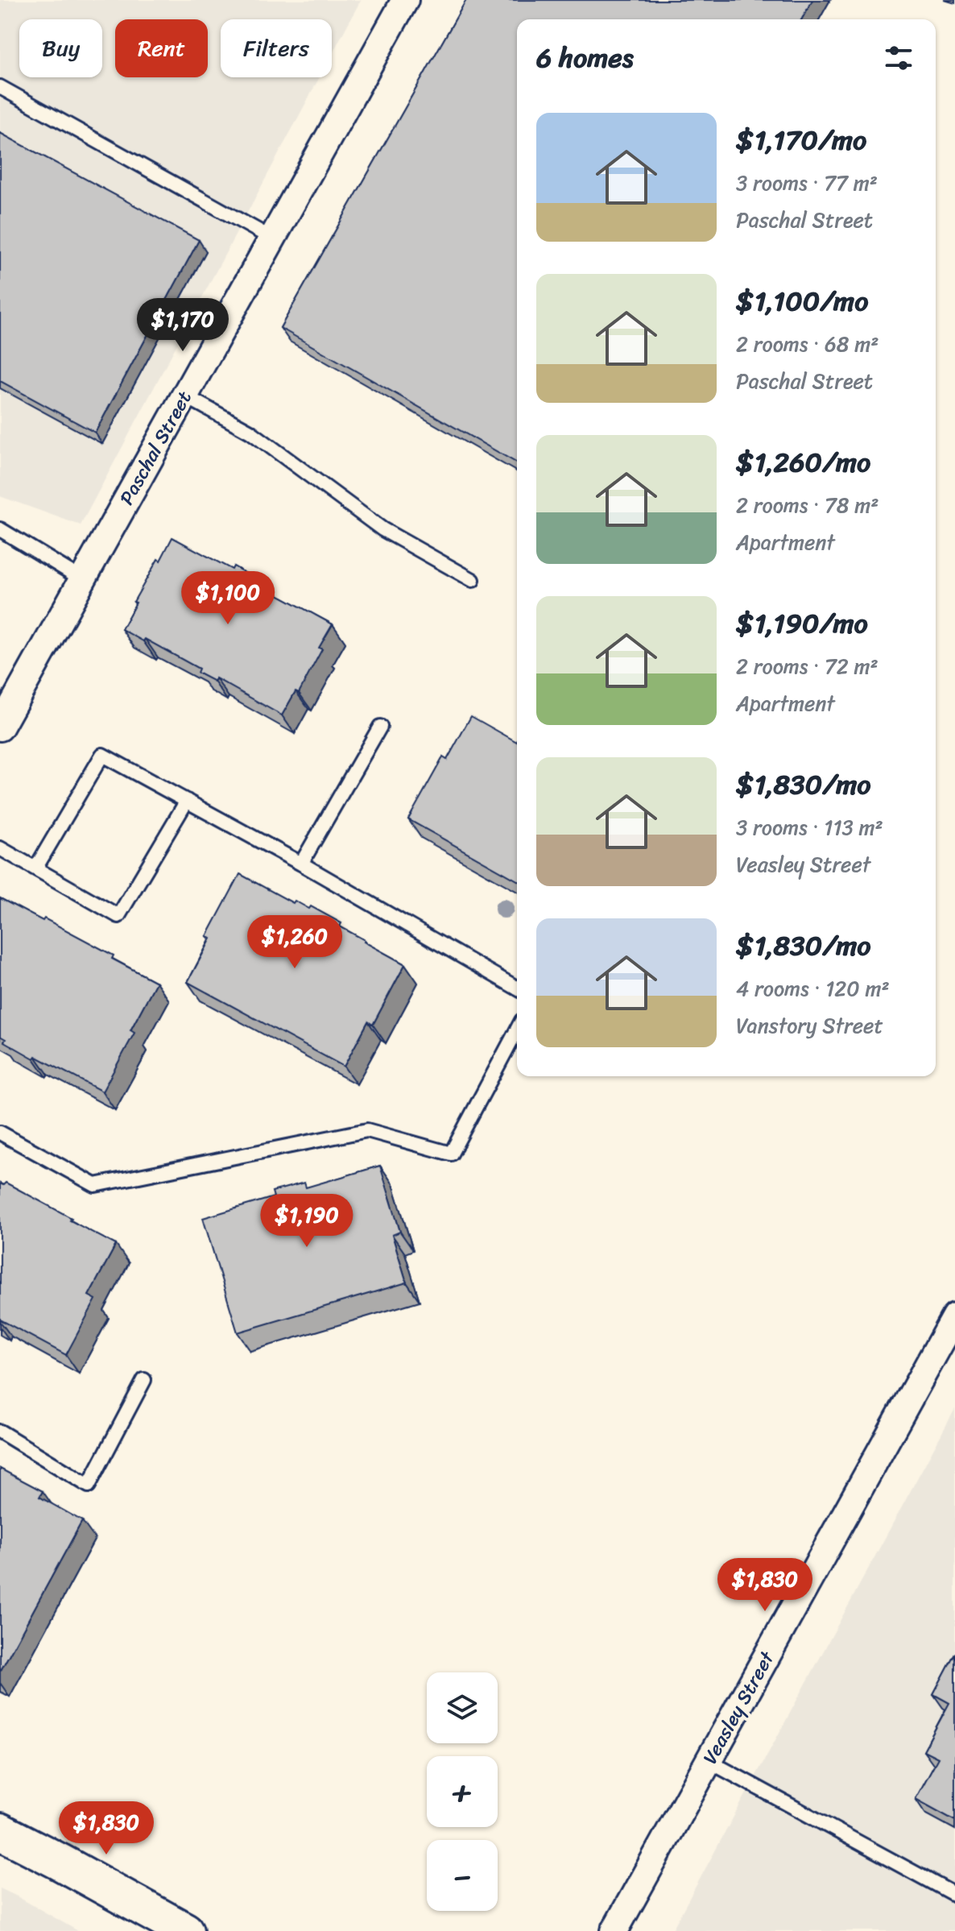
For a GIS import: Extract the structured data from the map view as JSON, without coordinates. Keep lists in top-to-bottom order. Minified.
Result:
{"streets":{"street":["Paschal Street","Veasley Street"]},"page":{"chip":["Buy","Rent","Filters"],"heading":"6 homes","list":[{"name":"$1,170/mo","note":"3 rooms · 77 m² · Paschal Street"},{"name":"$1,100/mo","note":"2 rooms · 68 m² · Paschal Street"},{"name":"$1,260/mo","note":"2 rooms · 78 m² · Apartment"},{"name":"$1,190/mo","note":"2 rooms · 72 m² · Apartment"},{"name":"$1,830/mo","note":"3 rooms · 113 m² · Veasley Street"},{"name":"$1,830/mo","note":"4 rooms · 120 m² · Vanstory Street"}],"price":["$1,170","$1,100","$1,260","$1,190","$1,830","$1,830"],"map_buttons":["+","−"]}}
